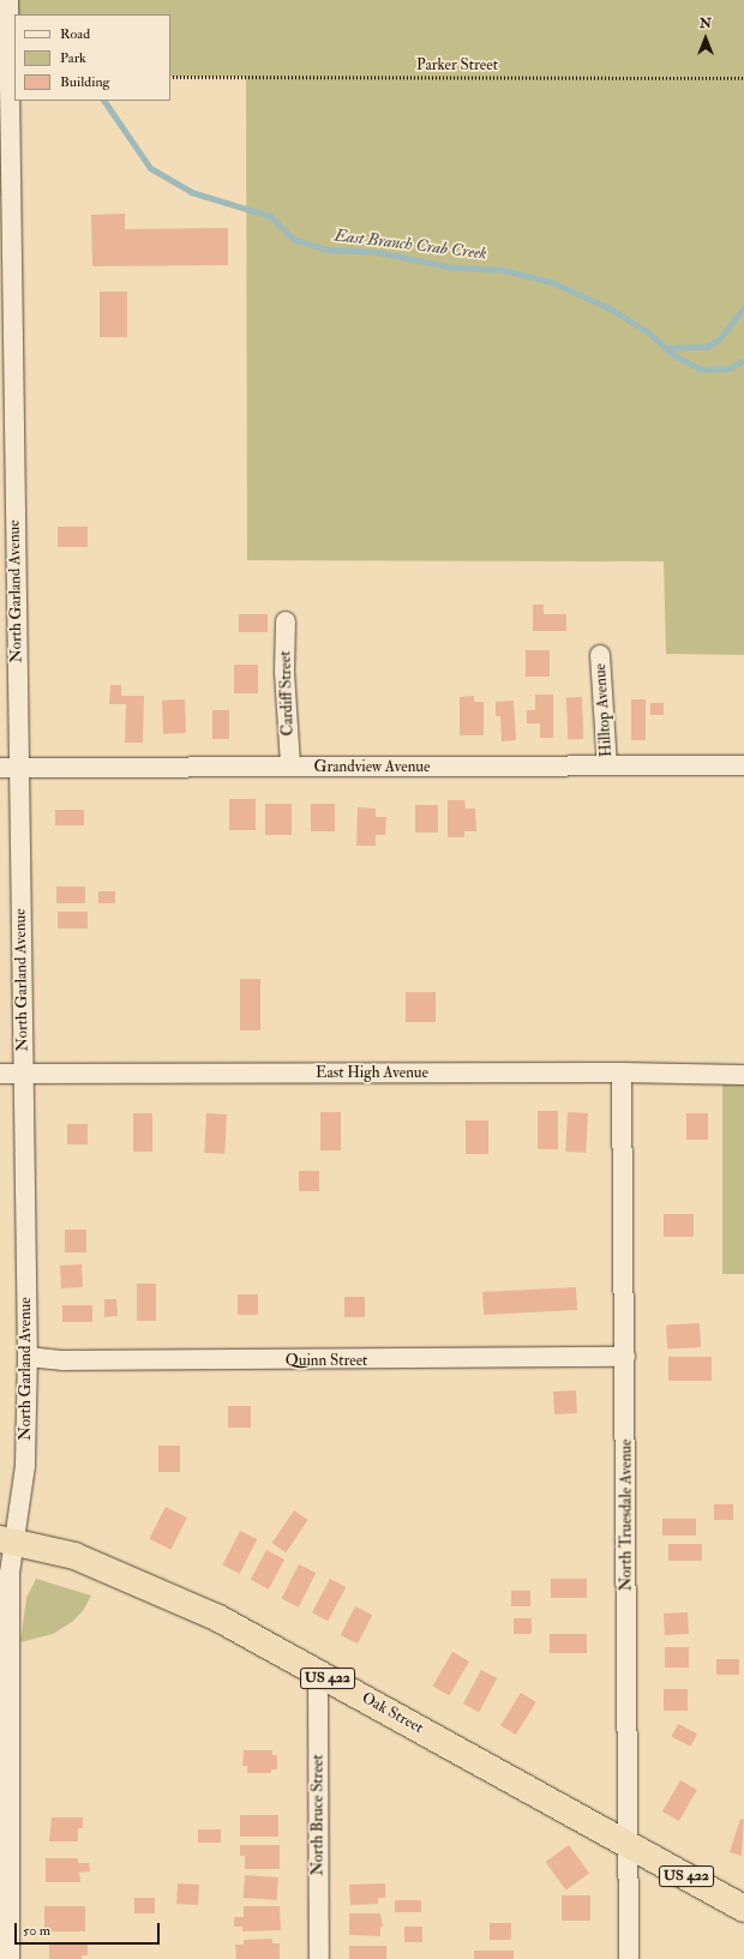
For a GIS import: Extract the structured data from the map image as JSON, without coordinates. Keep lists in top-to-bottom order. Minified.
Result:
{"streets":{"highway":["US 422","Oak Street"],"street":["North Garland Avenue","Cardiff Street","Hilltop Avenue","Grandview Avenue","East High Avenue","Quinn Street","North Truesdale Avenue","North Bruce Street"],"path":["Parker Street"]},"crossings":[["North Garland Avenue","Grandview Avenue"],["North Garland Avenue","East High Avenue"],["North Garland Avenue","Quinn Street"],["North Garland Avenue","Oak Street"],["Cardiff Street","Grandview Avenue"],["Hilltop Avenue","Grandview Avenue"],["East High Avenue","North Truesdale Avenue"],["Quinn Street","North Truesdale Avenue"],["North Truesdale Avenue","Oak Street"],["Oak Street","North Bruce Street"]],"water":["East Branch Crab Creek"],"legend":["Road","Park","Building"],"scale_bar":"50 m","north":"top"}
